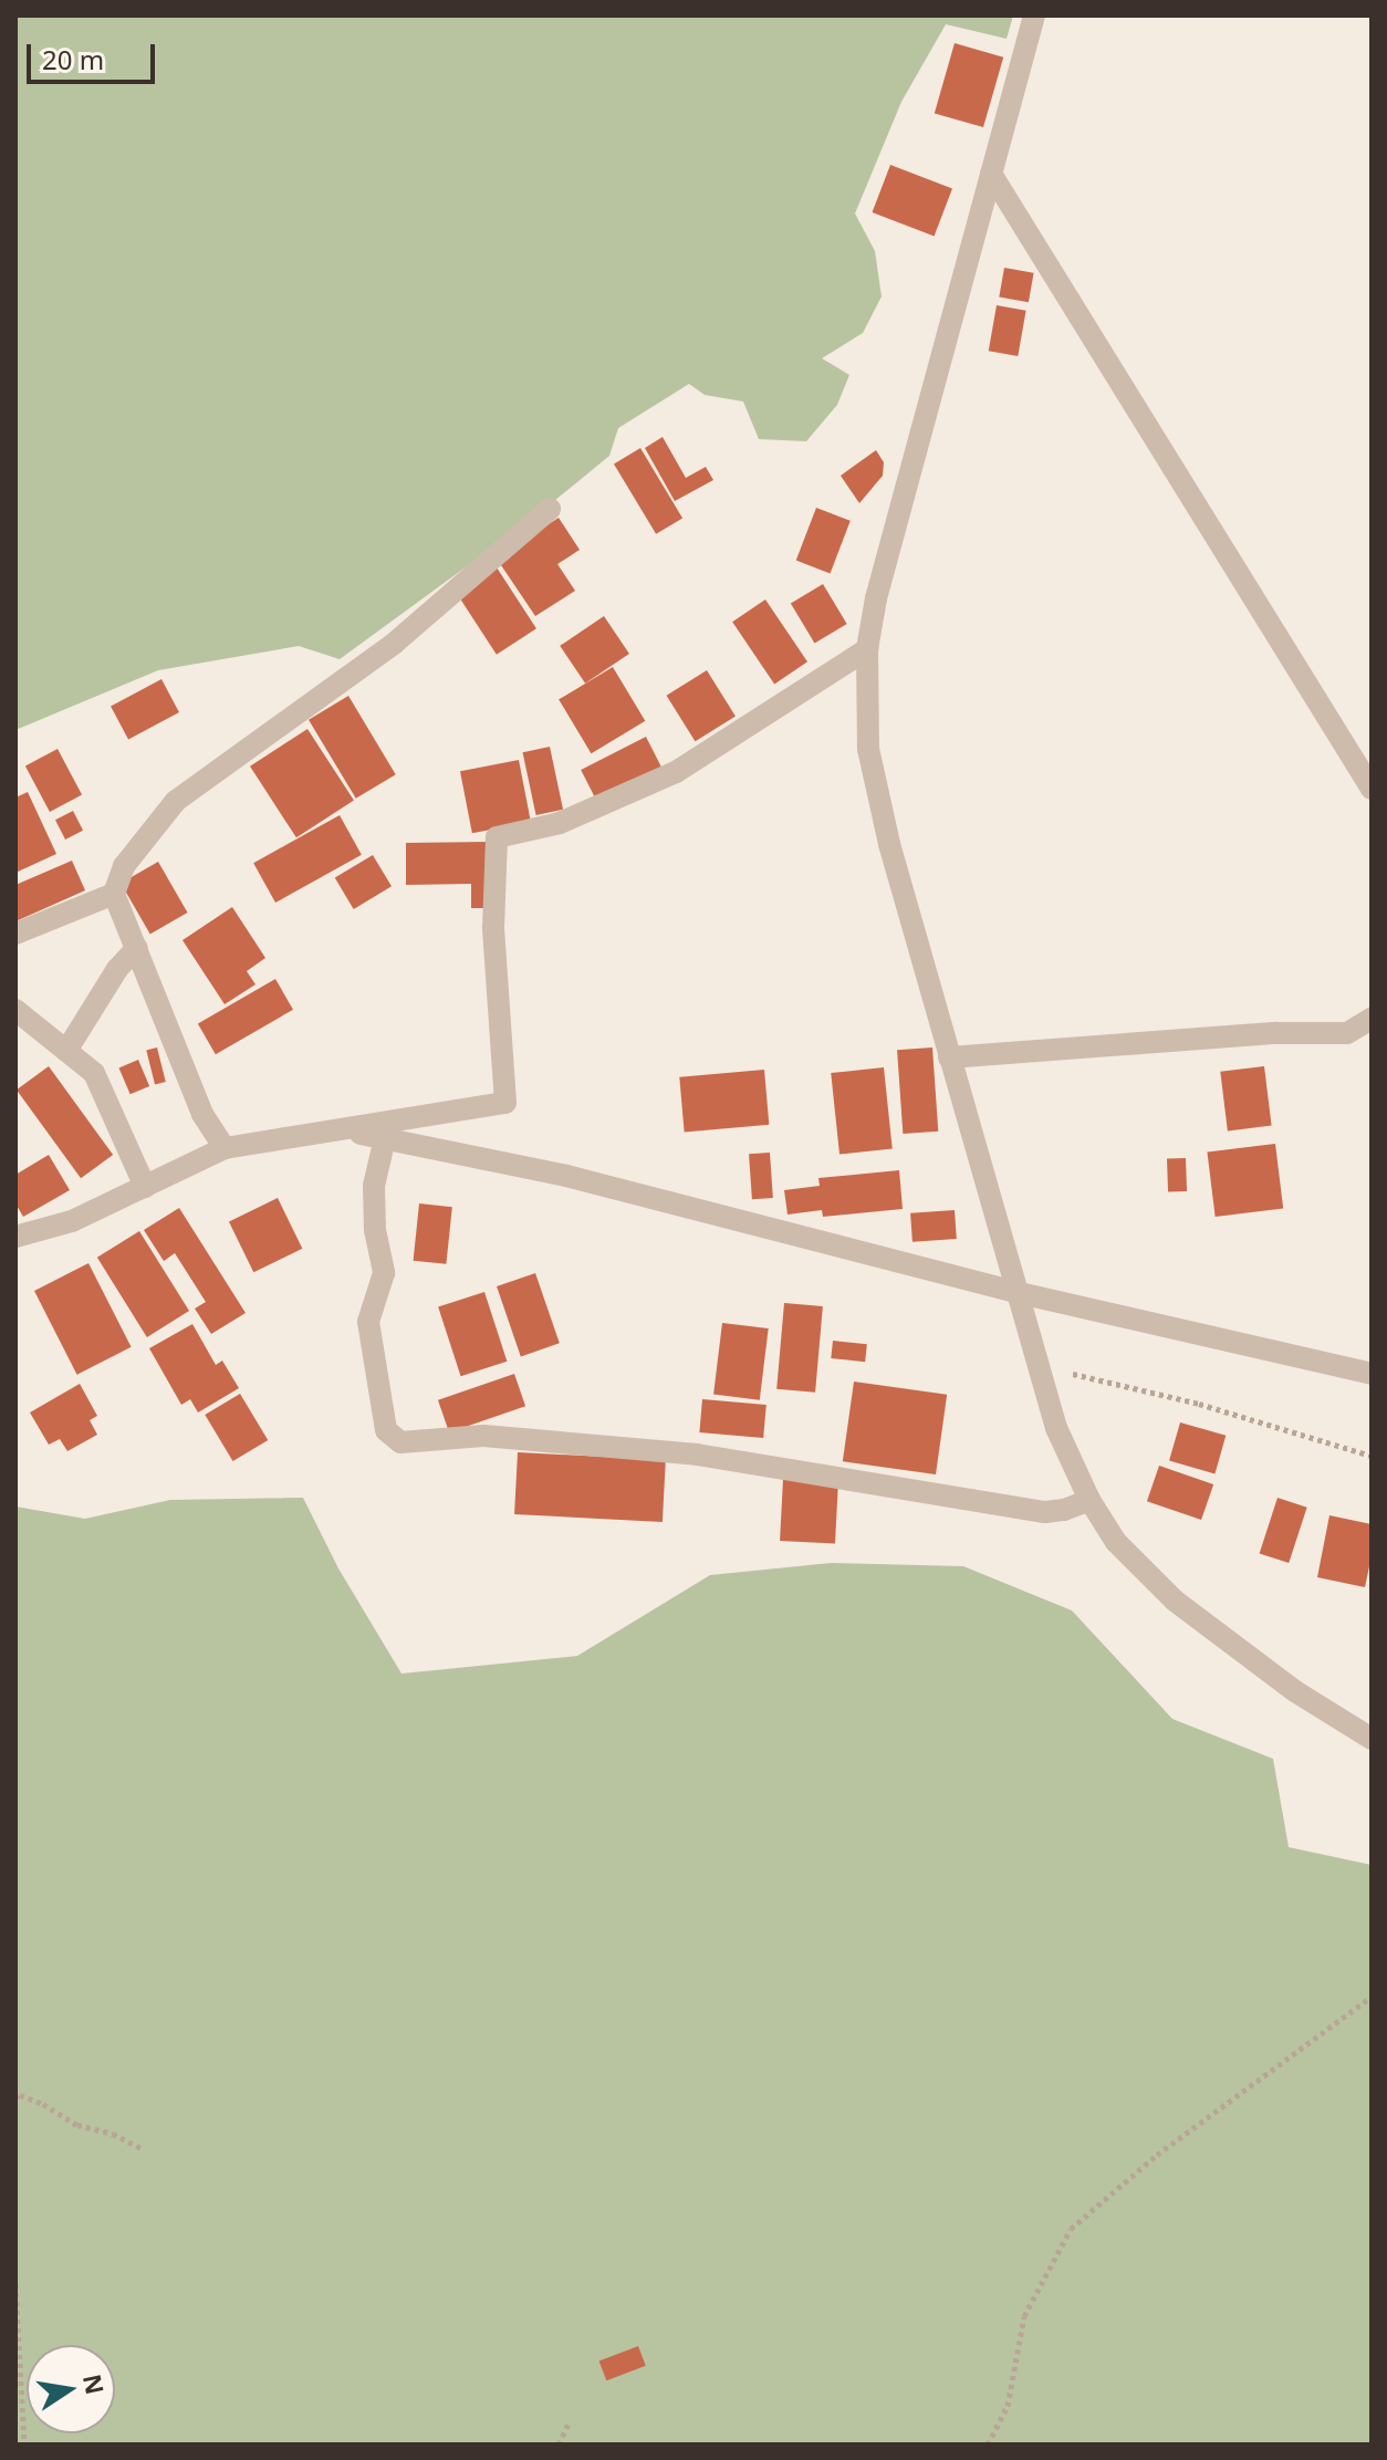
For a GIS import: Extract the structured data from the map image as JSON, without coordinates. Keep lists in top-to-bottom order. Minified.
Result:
{"scale_bar":"20 m","north":"right"}
